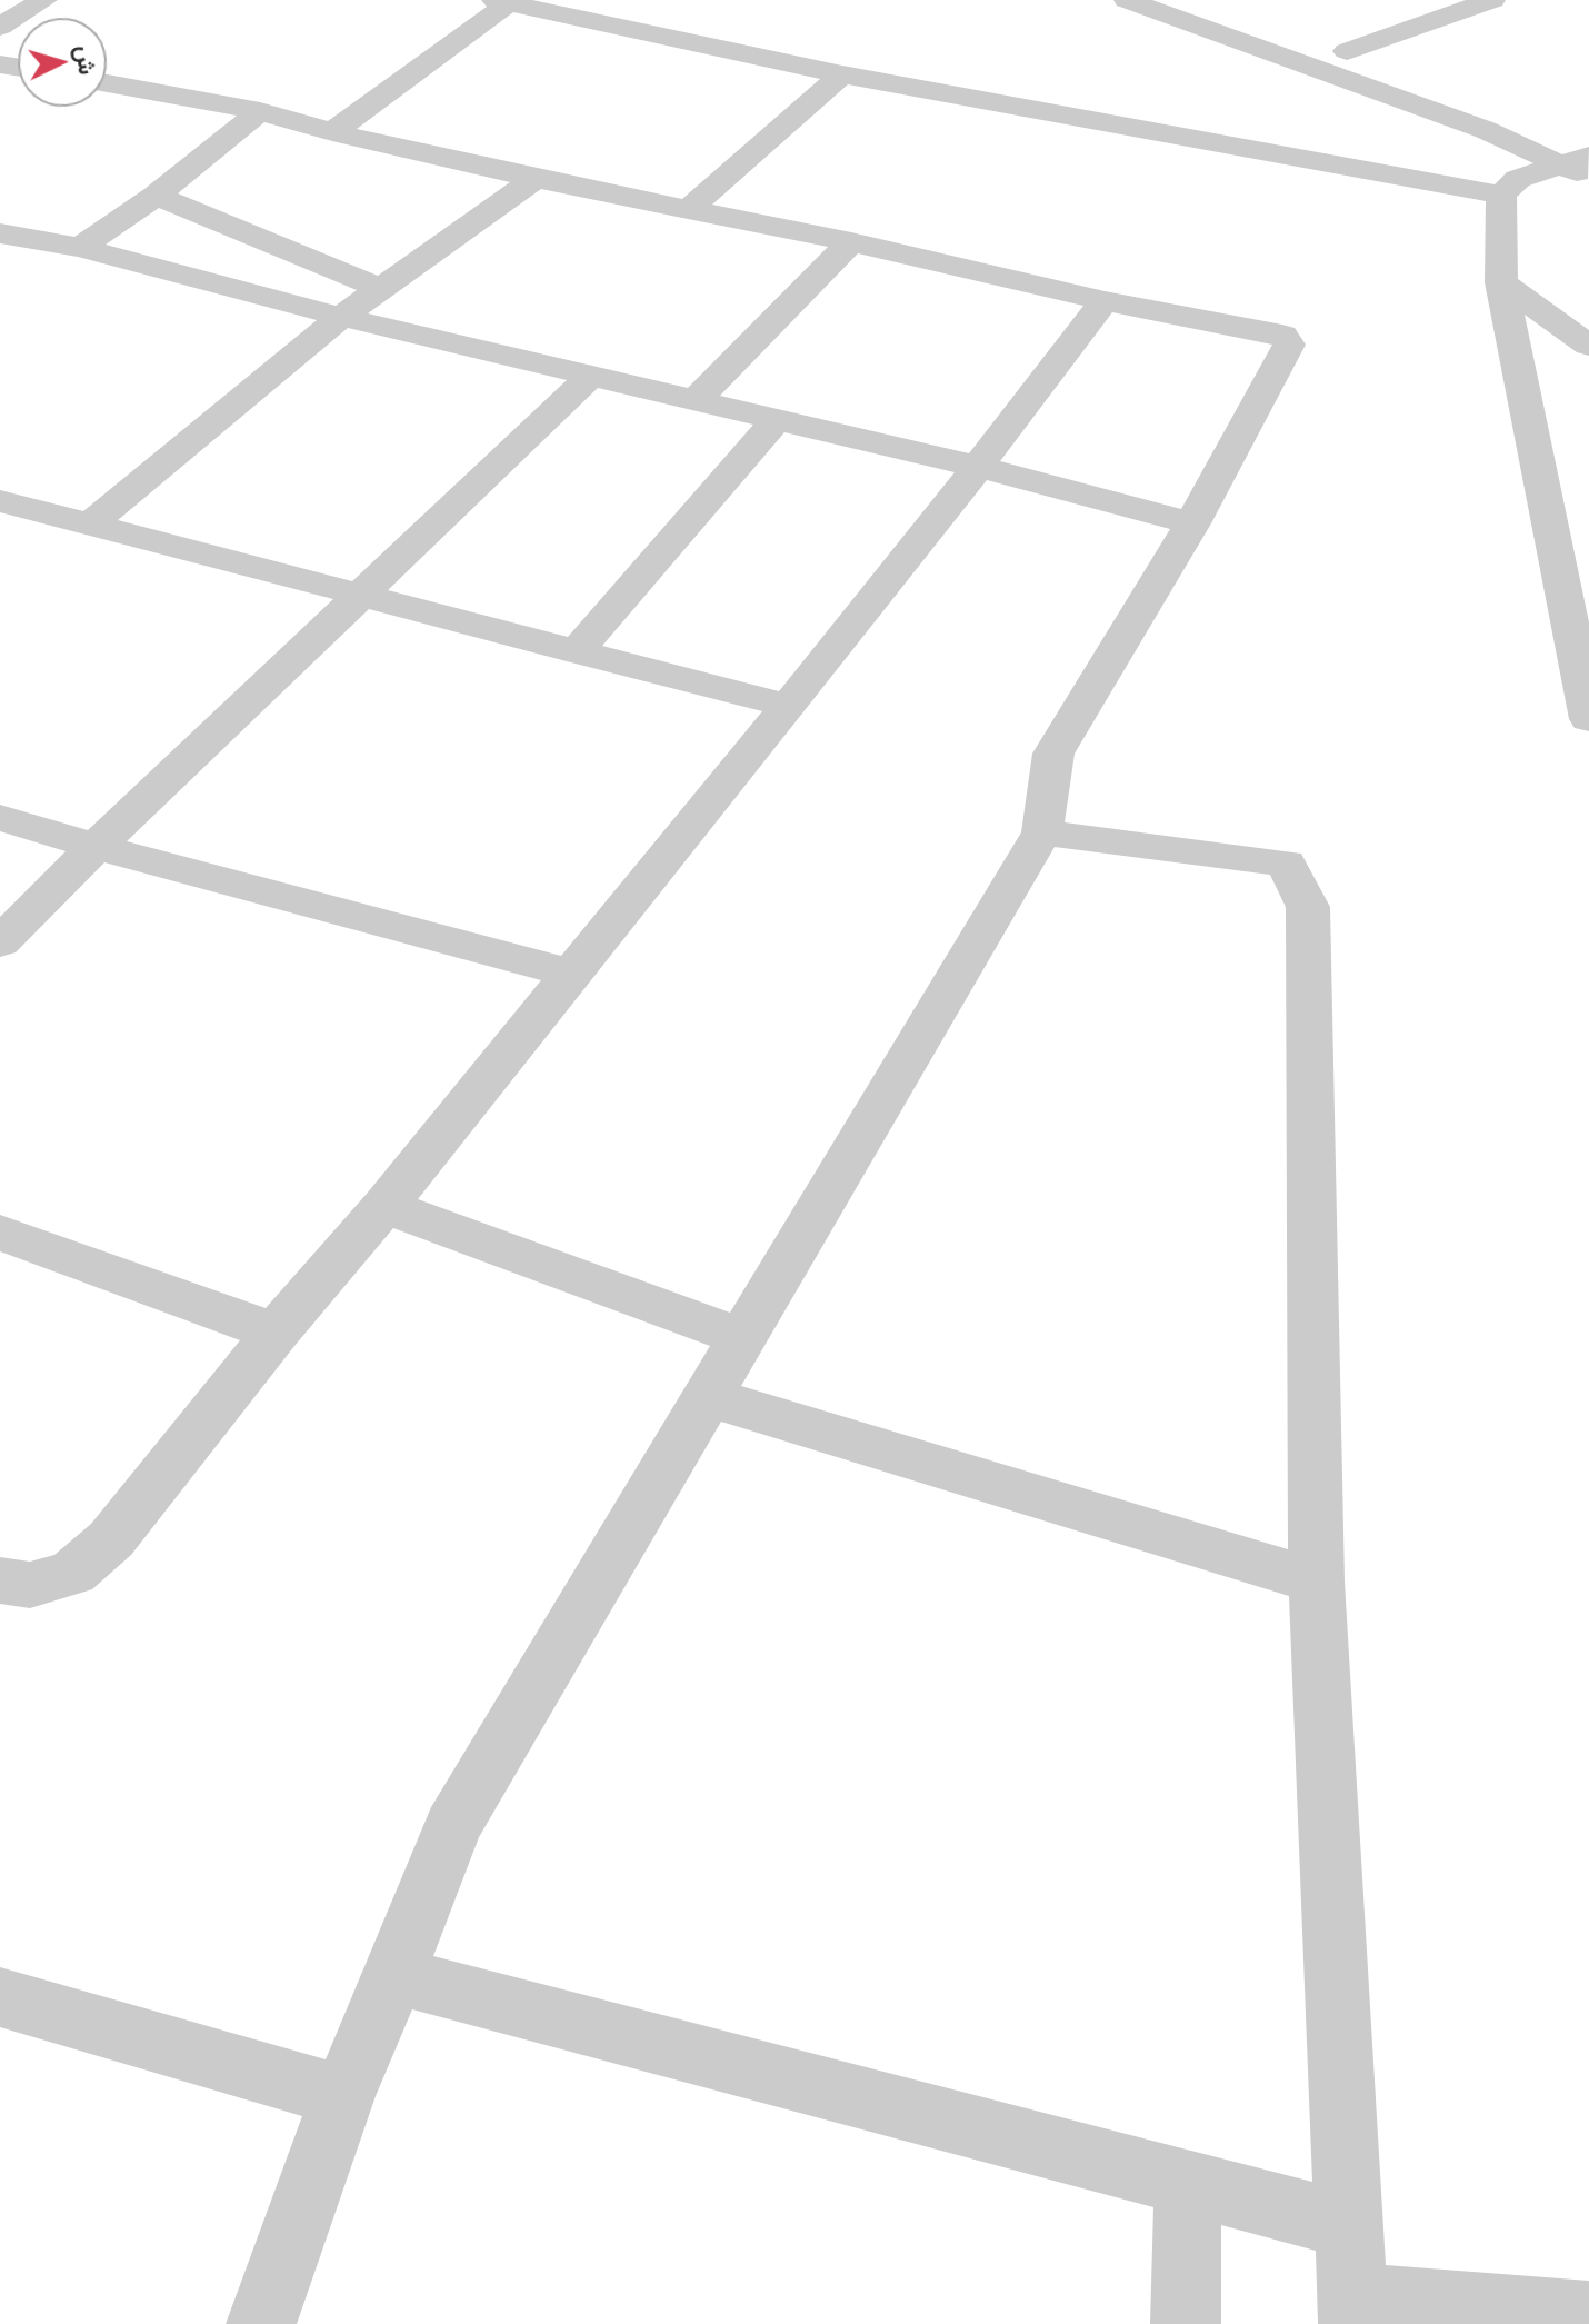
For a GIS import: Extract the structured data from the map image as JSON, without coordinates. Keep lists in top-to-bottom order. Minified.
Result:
{"north":"right"}
